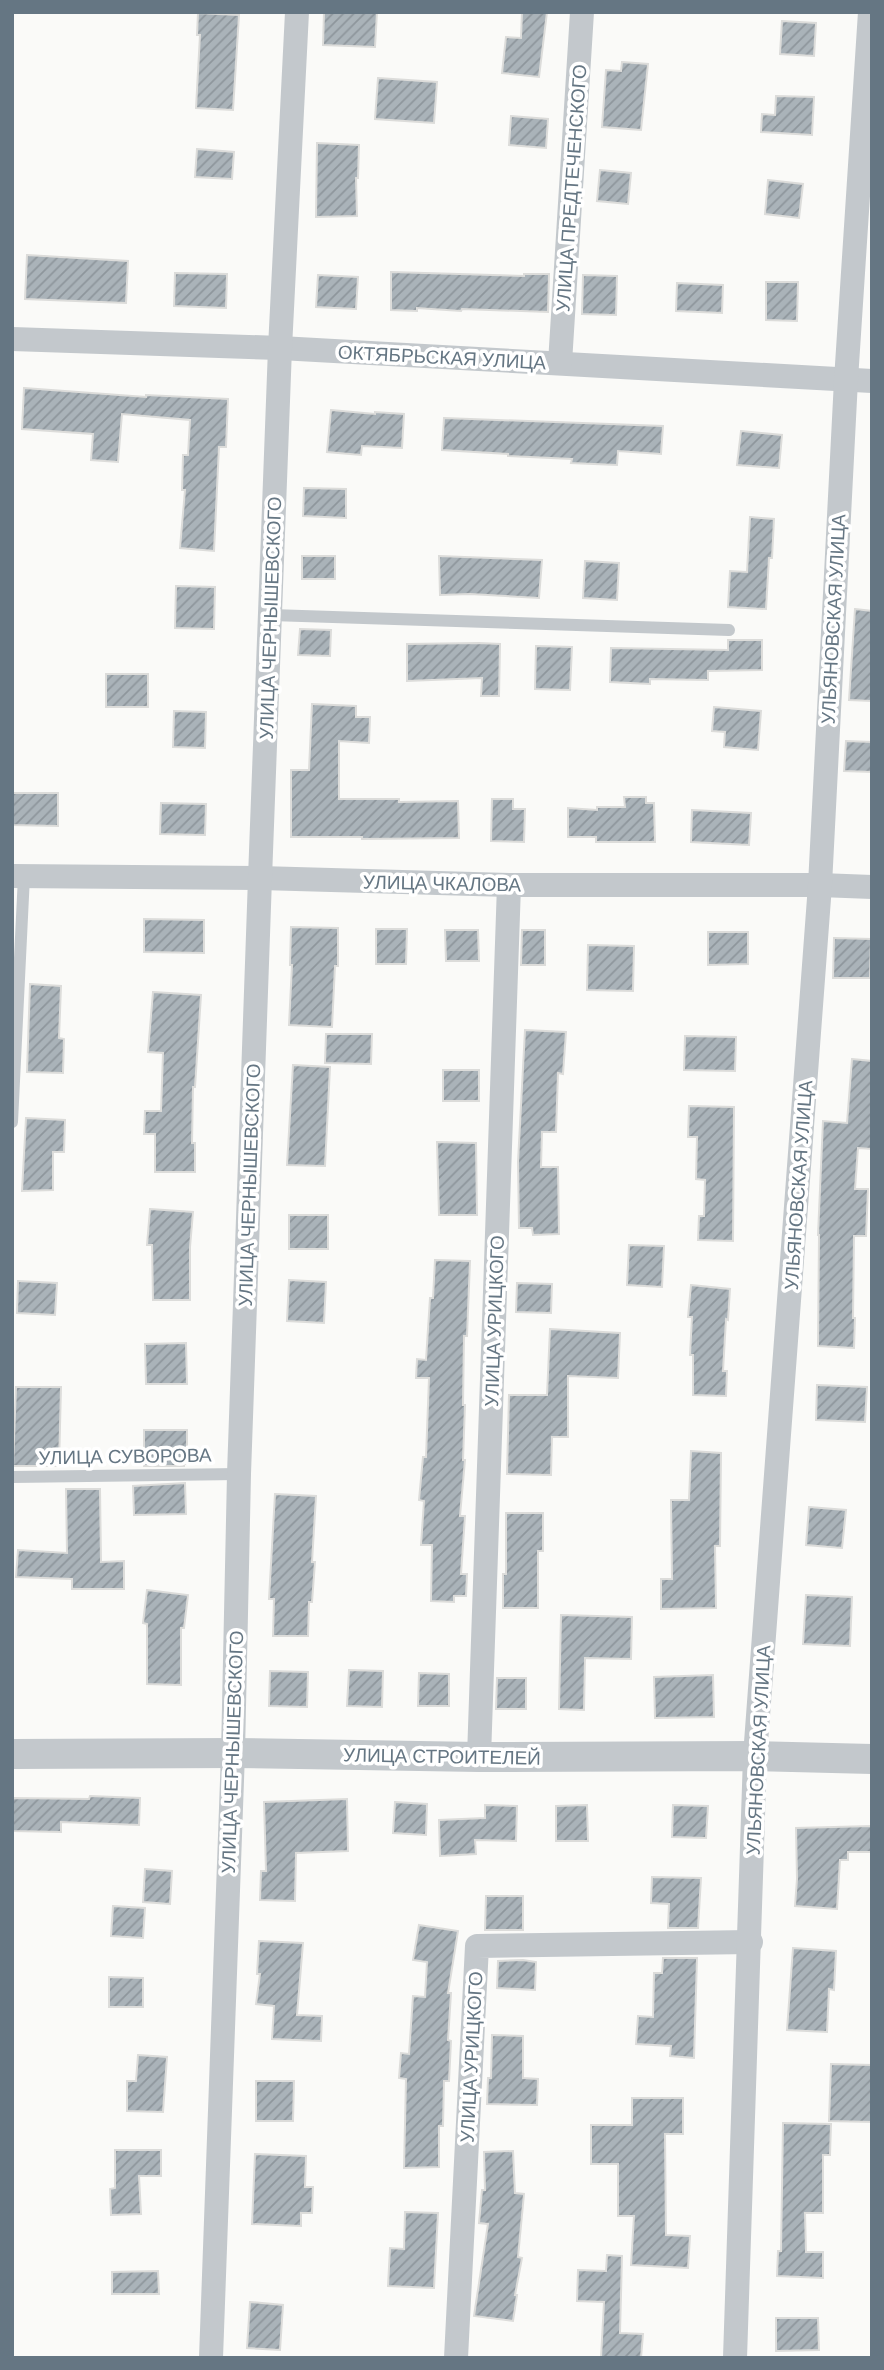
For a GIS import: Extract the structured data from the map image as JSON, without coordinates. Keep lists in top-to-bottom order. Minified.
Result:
{"streets":{"street":["УЛИЦА ПРЕДТЕЧЕНСКОГО","ОКТЯБРЬСКАЯ УЛИЦА","УЛИЦА ЧЕРНЫШЕВСКОГО","УЛЬЯНОВСКАЯ УЛИЦА","УЛИЦА ЧКАЛОВА","УЛИЦА УРИЦКОГО","УЛИЦА СТРОИТЕЛЕЙ"],"lane":["УЛИЦА СУВОРОВА"]},"crossings":[["УЛИЦА ПРЕДТЕЧЕНСКОГО","ОКТЯБРЬСКАЯ УЛИЦА"],["ОКТЯБРЬСКАЯ УЛИЦА","УЛИЦА ЧЕРНЫШЕВСКОГО"],["ОКТЯБРЬСКАЯ УЛИЦА","УЛЬЯНОВСКАЯ УЛИЦА"],["УЛИЦА ЧЕРНЫШЕВСКОГО","УЛИЦА ЧКАЛОВА"],["УЛИЦА ЧЕРНЫШЕВСКОГО","УЛИЦА СУВОРОВА"],["УЛИЦА ЧЕРНЫШЕВСКОГО","УЛИЦА СТРОИТЕЛЕЙ"],["УЛЬЯНОВСКАЯ УЛИЦА","УЛИЦА ЧКАЛОВА"],["УЛЬЯНОВСКАЯ УЛИЦА","УЛИЦА УРИЦКОГО"],["УЛЬЯНОВСКАЯ УЛИЦА","УЛИЦА СТРОИТЕЛЕЙ"],["УЛИЦА ЧКАЛОВА","УЛИЦА УРИЦКОГО"],["УЛИЦА УРИЦКОГО","УЛИЦА СТРОИТЕЛЕЙ"]]}
